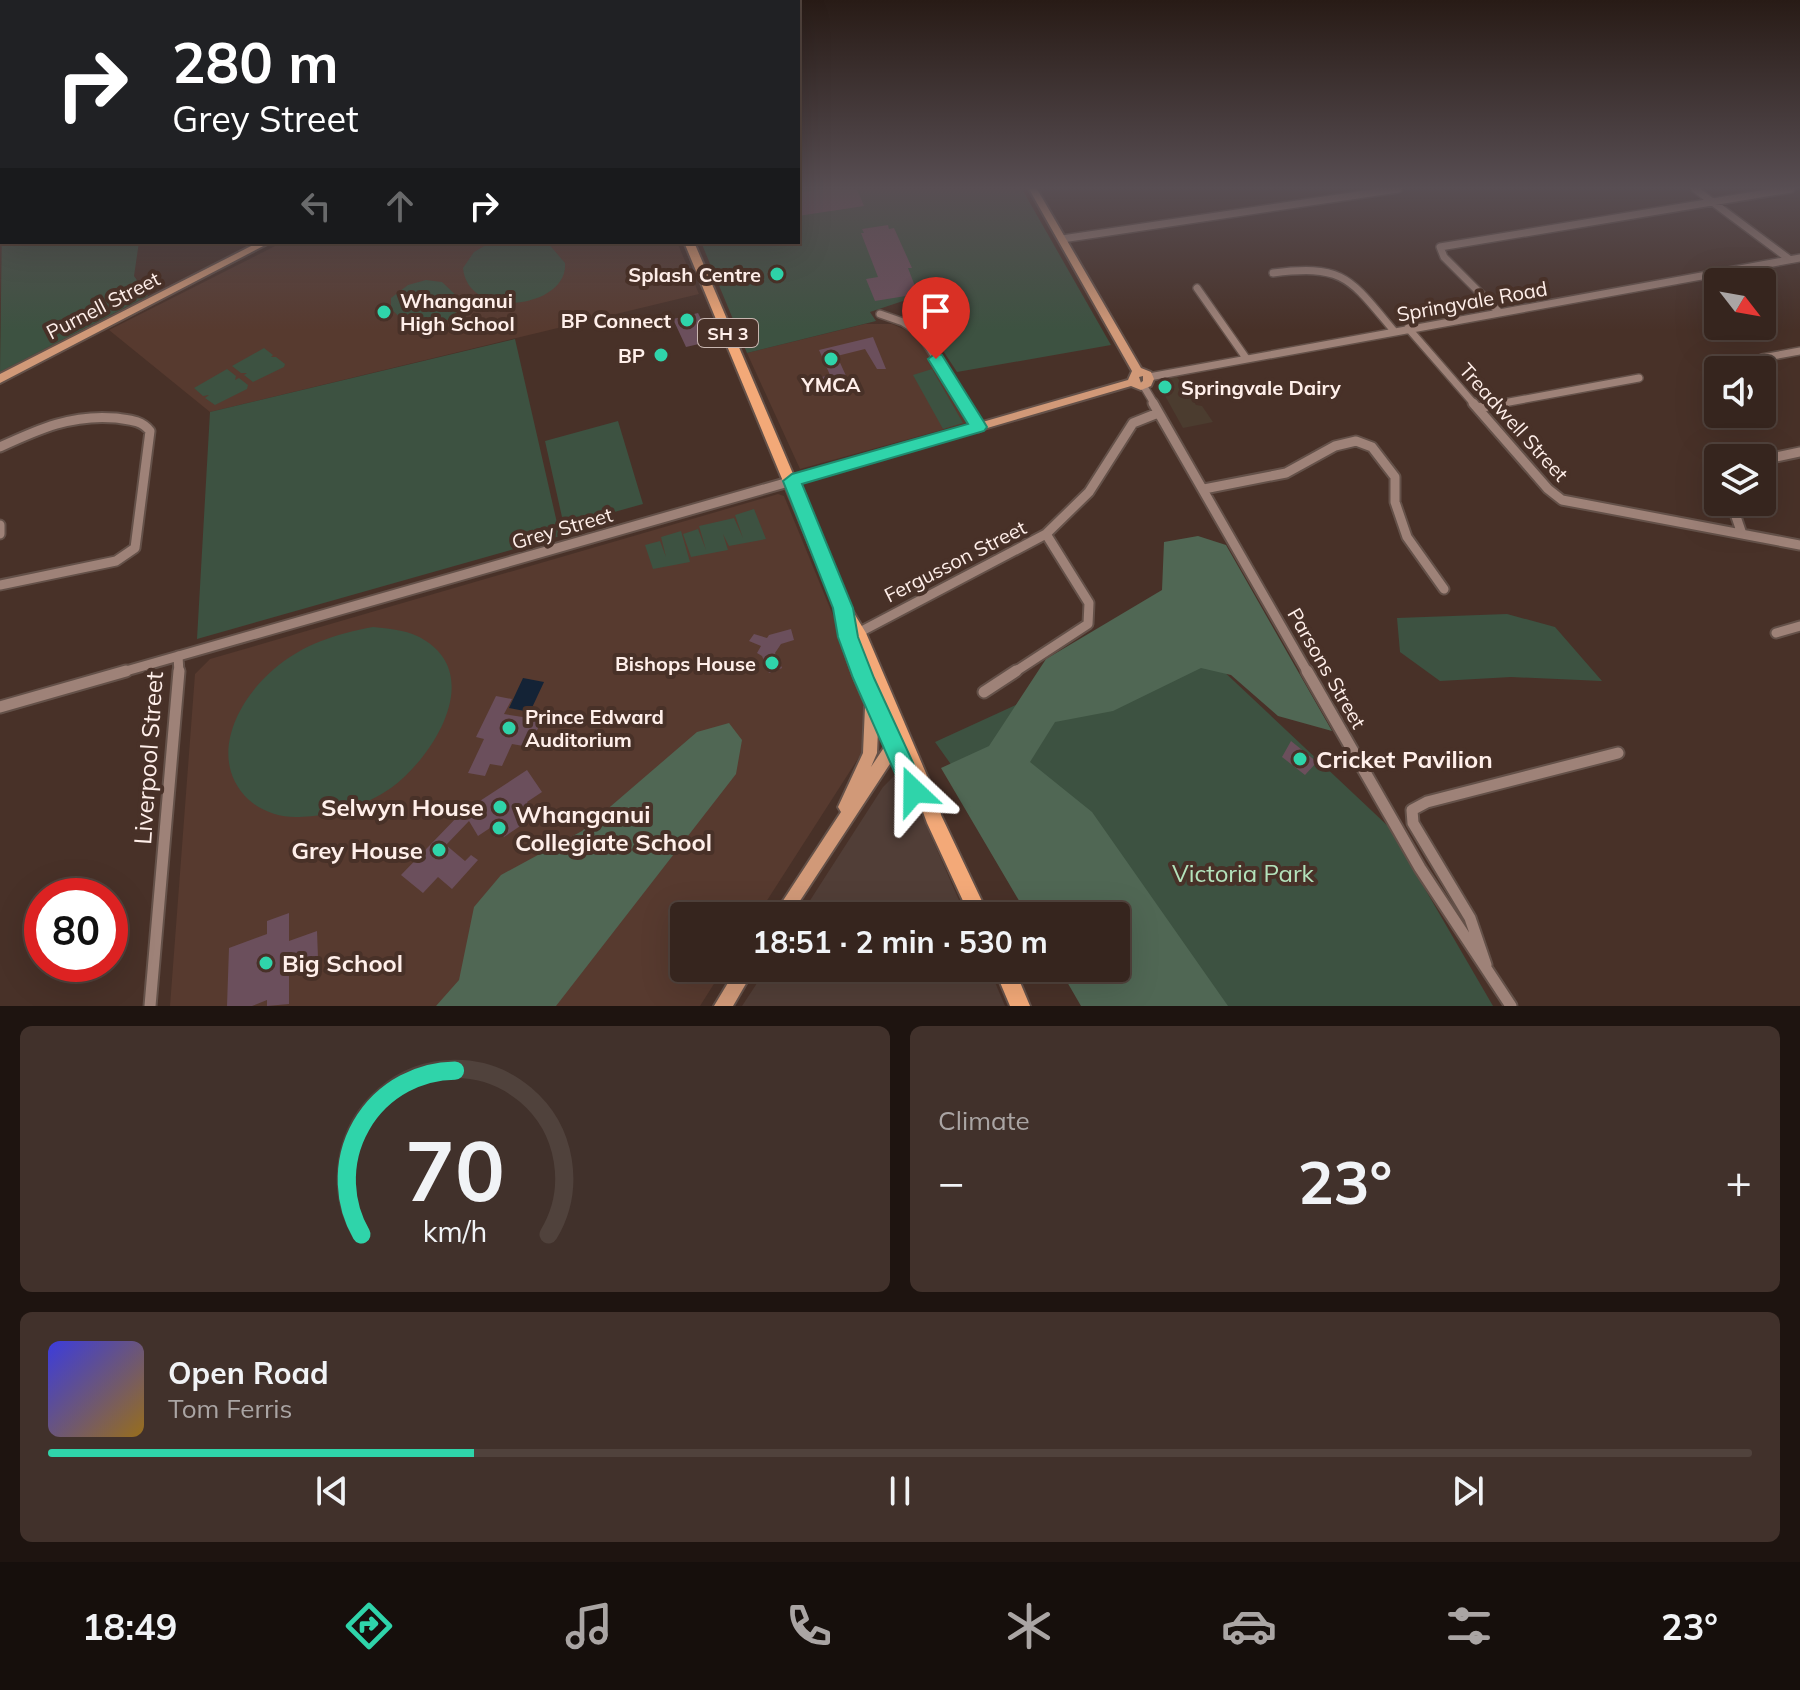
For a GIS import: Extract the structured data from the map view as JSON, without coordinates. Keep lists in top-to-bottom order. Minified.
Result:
{"streets":{"highway":["SH 3"],"main road":["Purnell Street","Grey Street","Parsons Street"],"street":["Springvale Road","Treadwell Street","Fergusson Street","Liverpool Street"]},"crossings":[["Springvale Road","Treadwell Street"],["Springvale Road","Grey Street"],["Springvale Road","Parsons Street"],["SH 3","Grey Street"],["SH 3","Fergusson Street"],["Grey Street","Parsons Street"],["Grey Street","Liverpool Street"],["Fergusson Street","Parsons Street"]],"parks":["Victoria Park"],"places":["Splash Centre","Whanganui High School","BP Connect","BP","YMCA","Springvale Dairy","Bishops House","Prince Edward Auditorium","Cricket Pavilion","Selwyn House","Whanganui Collegiate School","Grey House","Big School"],"north":"bottom right","page":{"turn":["280 m","Grey Street"],"limit":"80","trip":"18:51 · 2 min · 530 m","tile":"Climate","heat":["−","23°","+"],"song":["Open Road","Tom Ferris"],"tabs":["18:49","23°"],"gauge":["70","km/h"]}}
